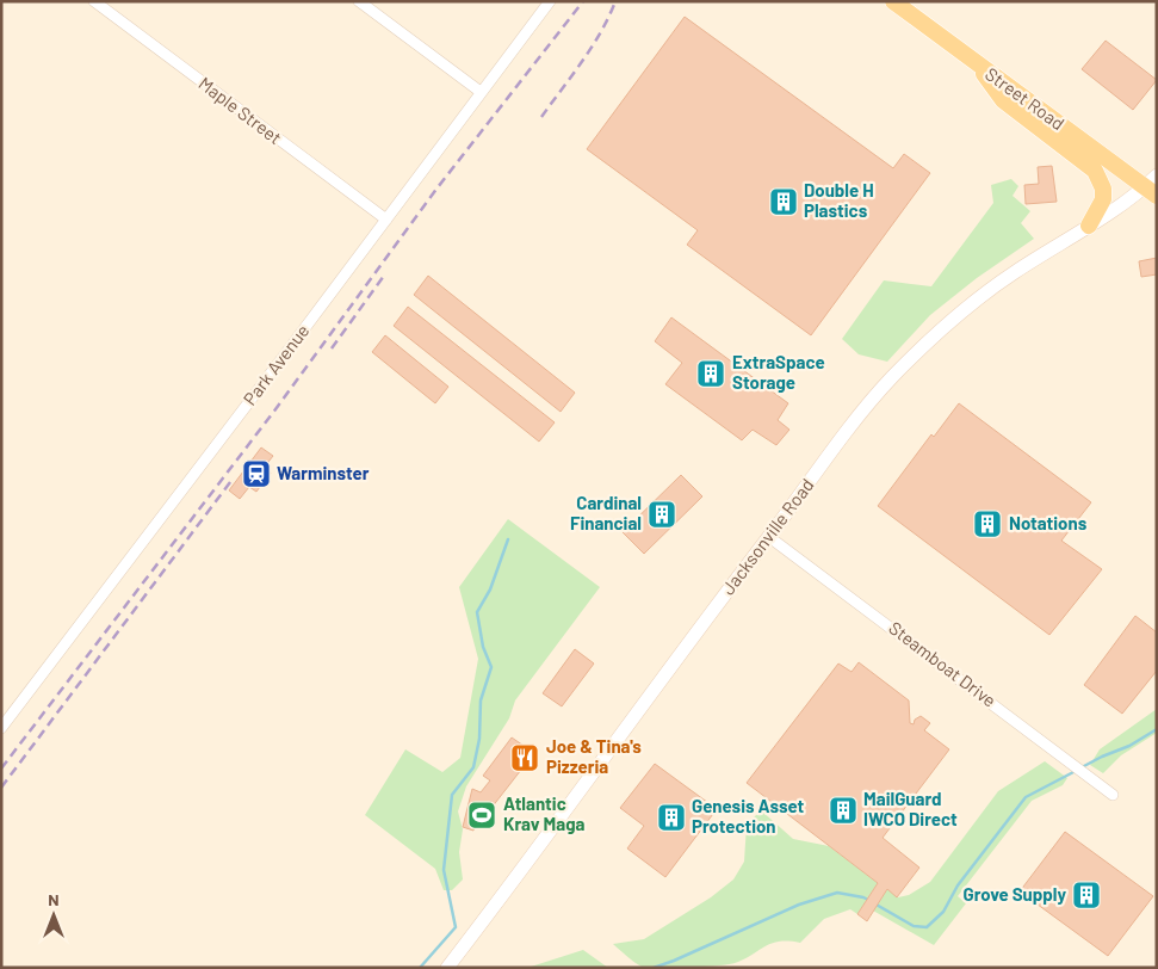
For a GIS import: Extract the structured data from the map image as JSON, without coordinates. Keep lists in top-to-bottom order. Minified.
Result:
{"streets":{"main road":["Street Road","Jacksonville Road"],"street":["Maple Street","Park Avenue","Steamboat Drive"]},"crossings":[["Street Road","Jacksonville Road"],["Maple Street","Park Avenue"],["Jacksonville Road","Steamboat Drive"]],"places":{"building":["Double H Plastics","ExtraSpace Storage","Cardinal Financial","Notations","MailGuard IWCO Direct","Genesis Asset Protection","Grove Supply"],"station":["Warminster"],"restaurant":["Joe & Tina's Pizzeria"],"sports":["Atlantic Krav Maga"]},"north":"top"}
